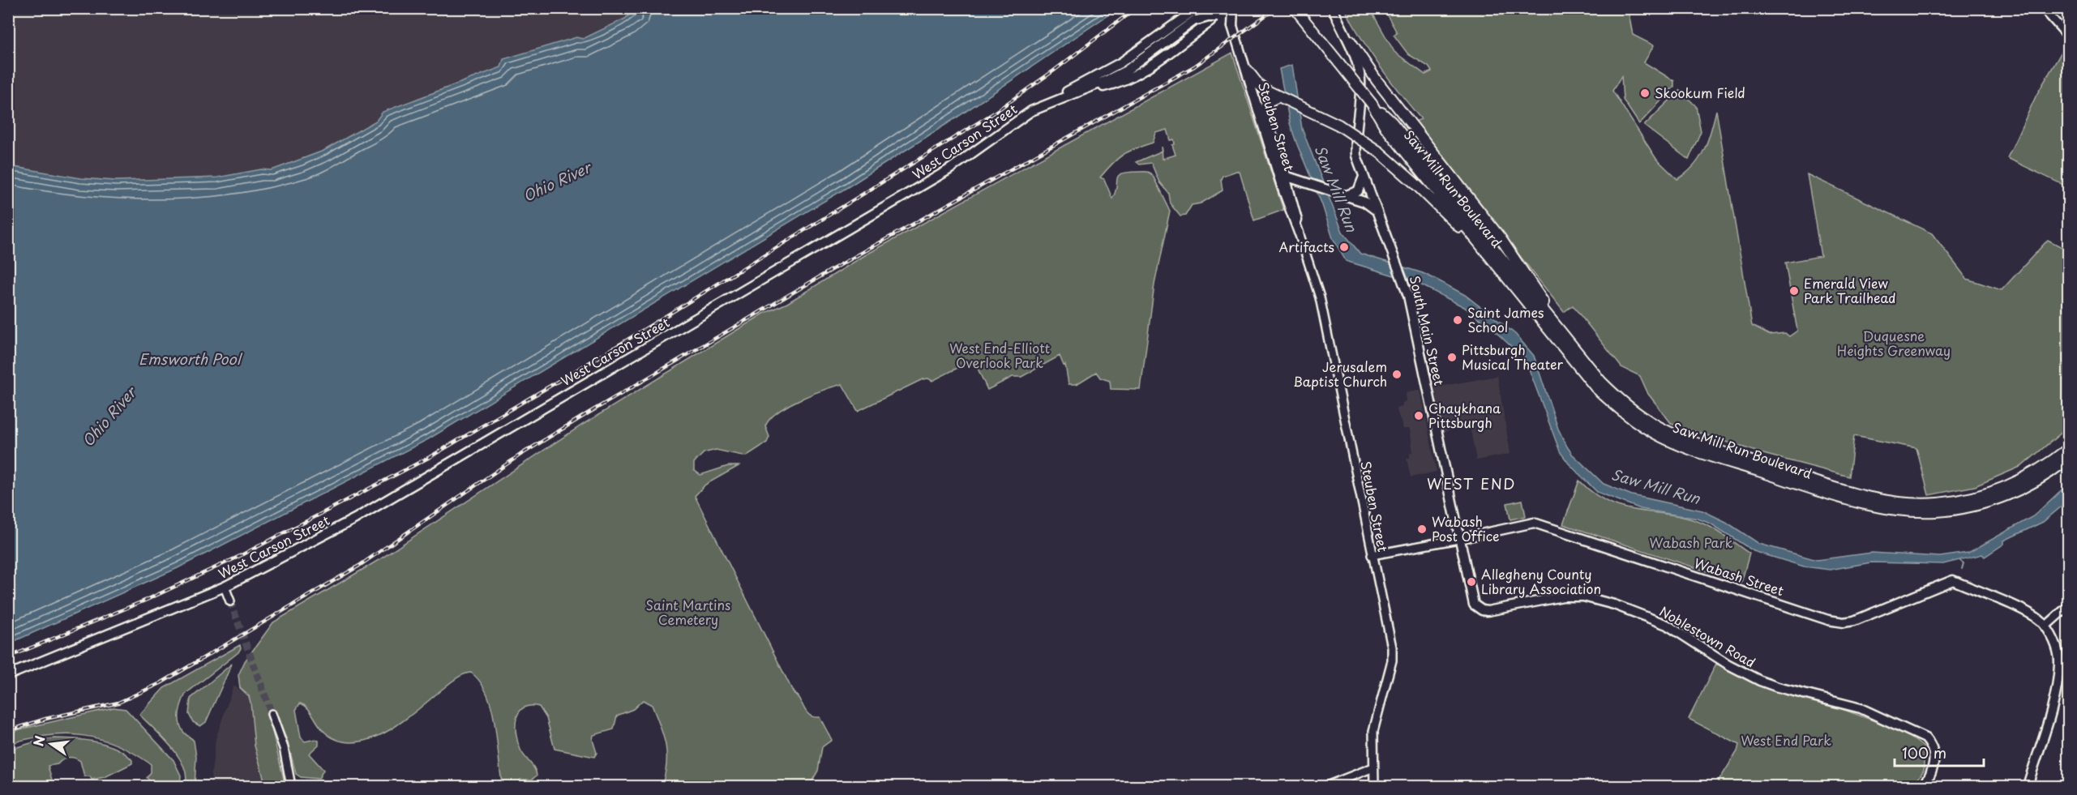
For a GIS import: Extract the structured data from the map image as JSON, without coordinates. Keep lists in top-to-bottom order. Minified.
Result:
{"streets":{"highway":["Saw Mill Run Boulevard"],"main road":["Steuben Street","West Carson Street","South Main Street","Wabash Street","Noblestown Road"]},"crossings":[["Steuben Street","Wabash Street"],["South Main Street","Wabash Street"],["South Main Street","Noblestown Road"]],"districts":["WEST END"],"water":["Ohio River","Saw Mill Run","Emsworth Pool"],"parks":["Duquesne Heights Greenway","West End-Elliott Overlook Park","Wabash Park","Saint Martins Cemetery","West End Park"],"places":["Skookum Field","Artifacts","Emerald View Park Trailhead","Saint James School","Pittsburgh Musical Theater","Jerusalem Baptist Church","Chaykhana Pittsburgh","Wabash Post Office","Allegheny County Library Association"],"scale_bar":"100 m","north":"left"}
